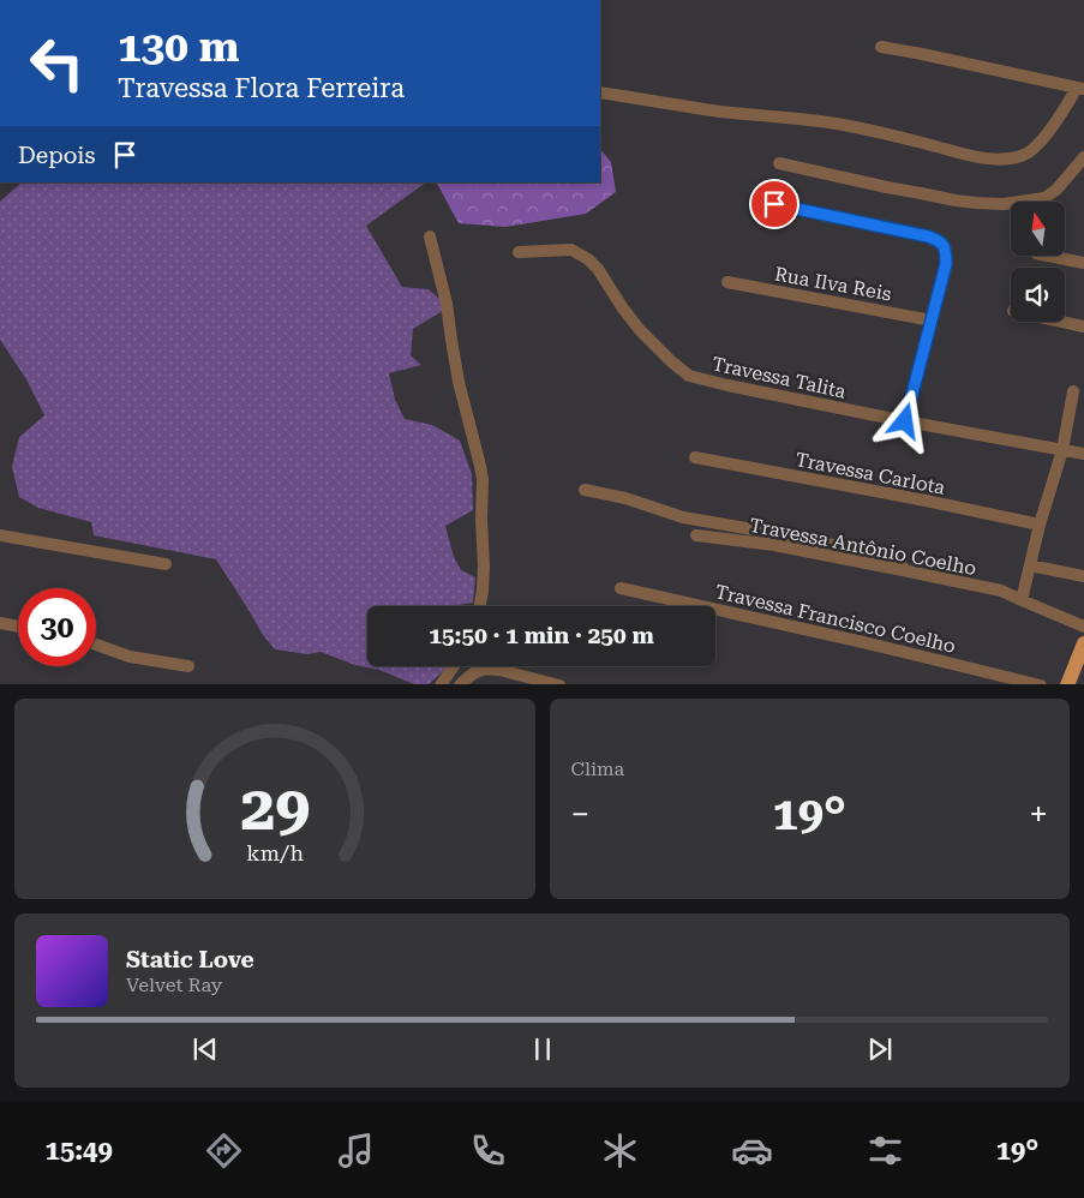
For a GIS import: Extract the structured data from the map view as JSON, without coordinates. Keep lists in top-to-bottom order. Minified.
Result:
{"streets":{"street":["Rua Ilva Reis","Travessa Talita","Travessa Carlota","Travessa Antônio Coelho","Travessa Francisco Coelho"]},"north":"top","page":{"turn":["130 m","Travessa Flora Ferreira"],"then":"Depois","limit":"30","trip":"15:50 · 1 min · 250 m","tile":"Clima","heat":["−","19°","+"],"song":["Static Love","Velvet Ray"],"tabs":["15:49","19°"],"gauge":["29","km/h"]}}
